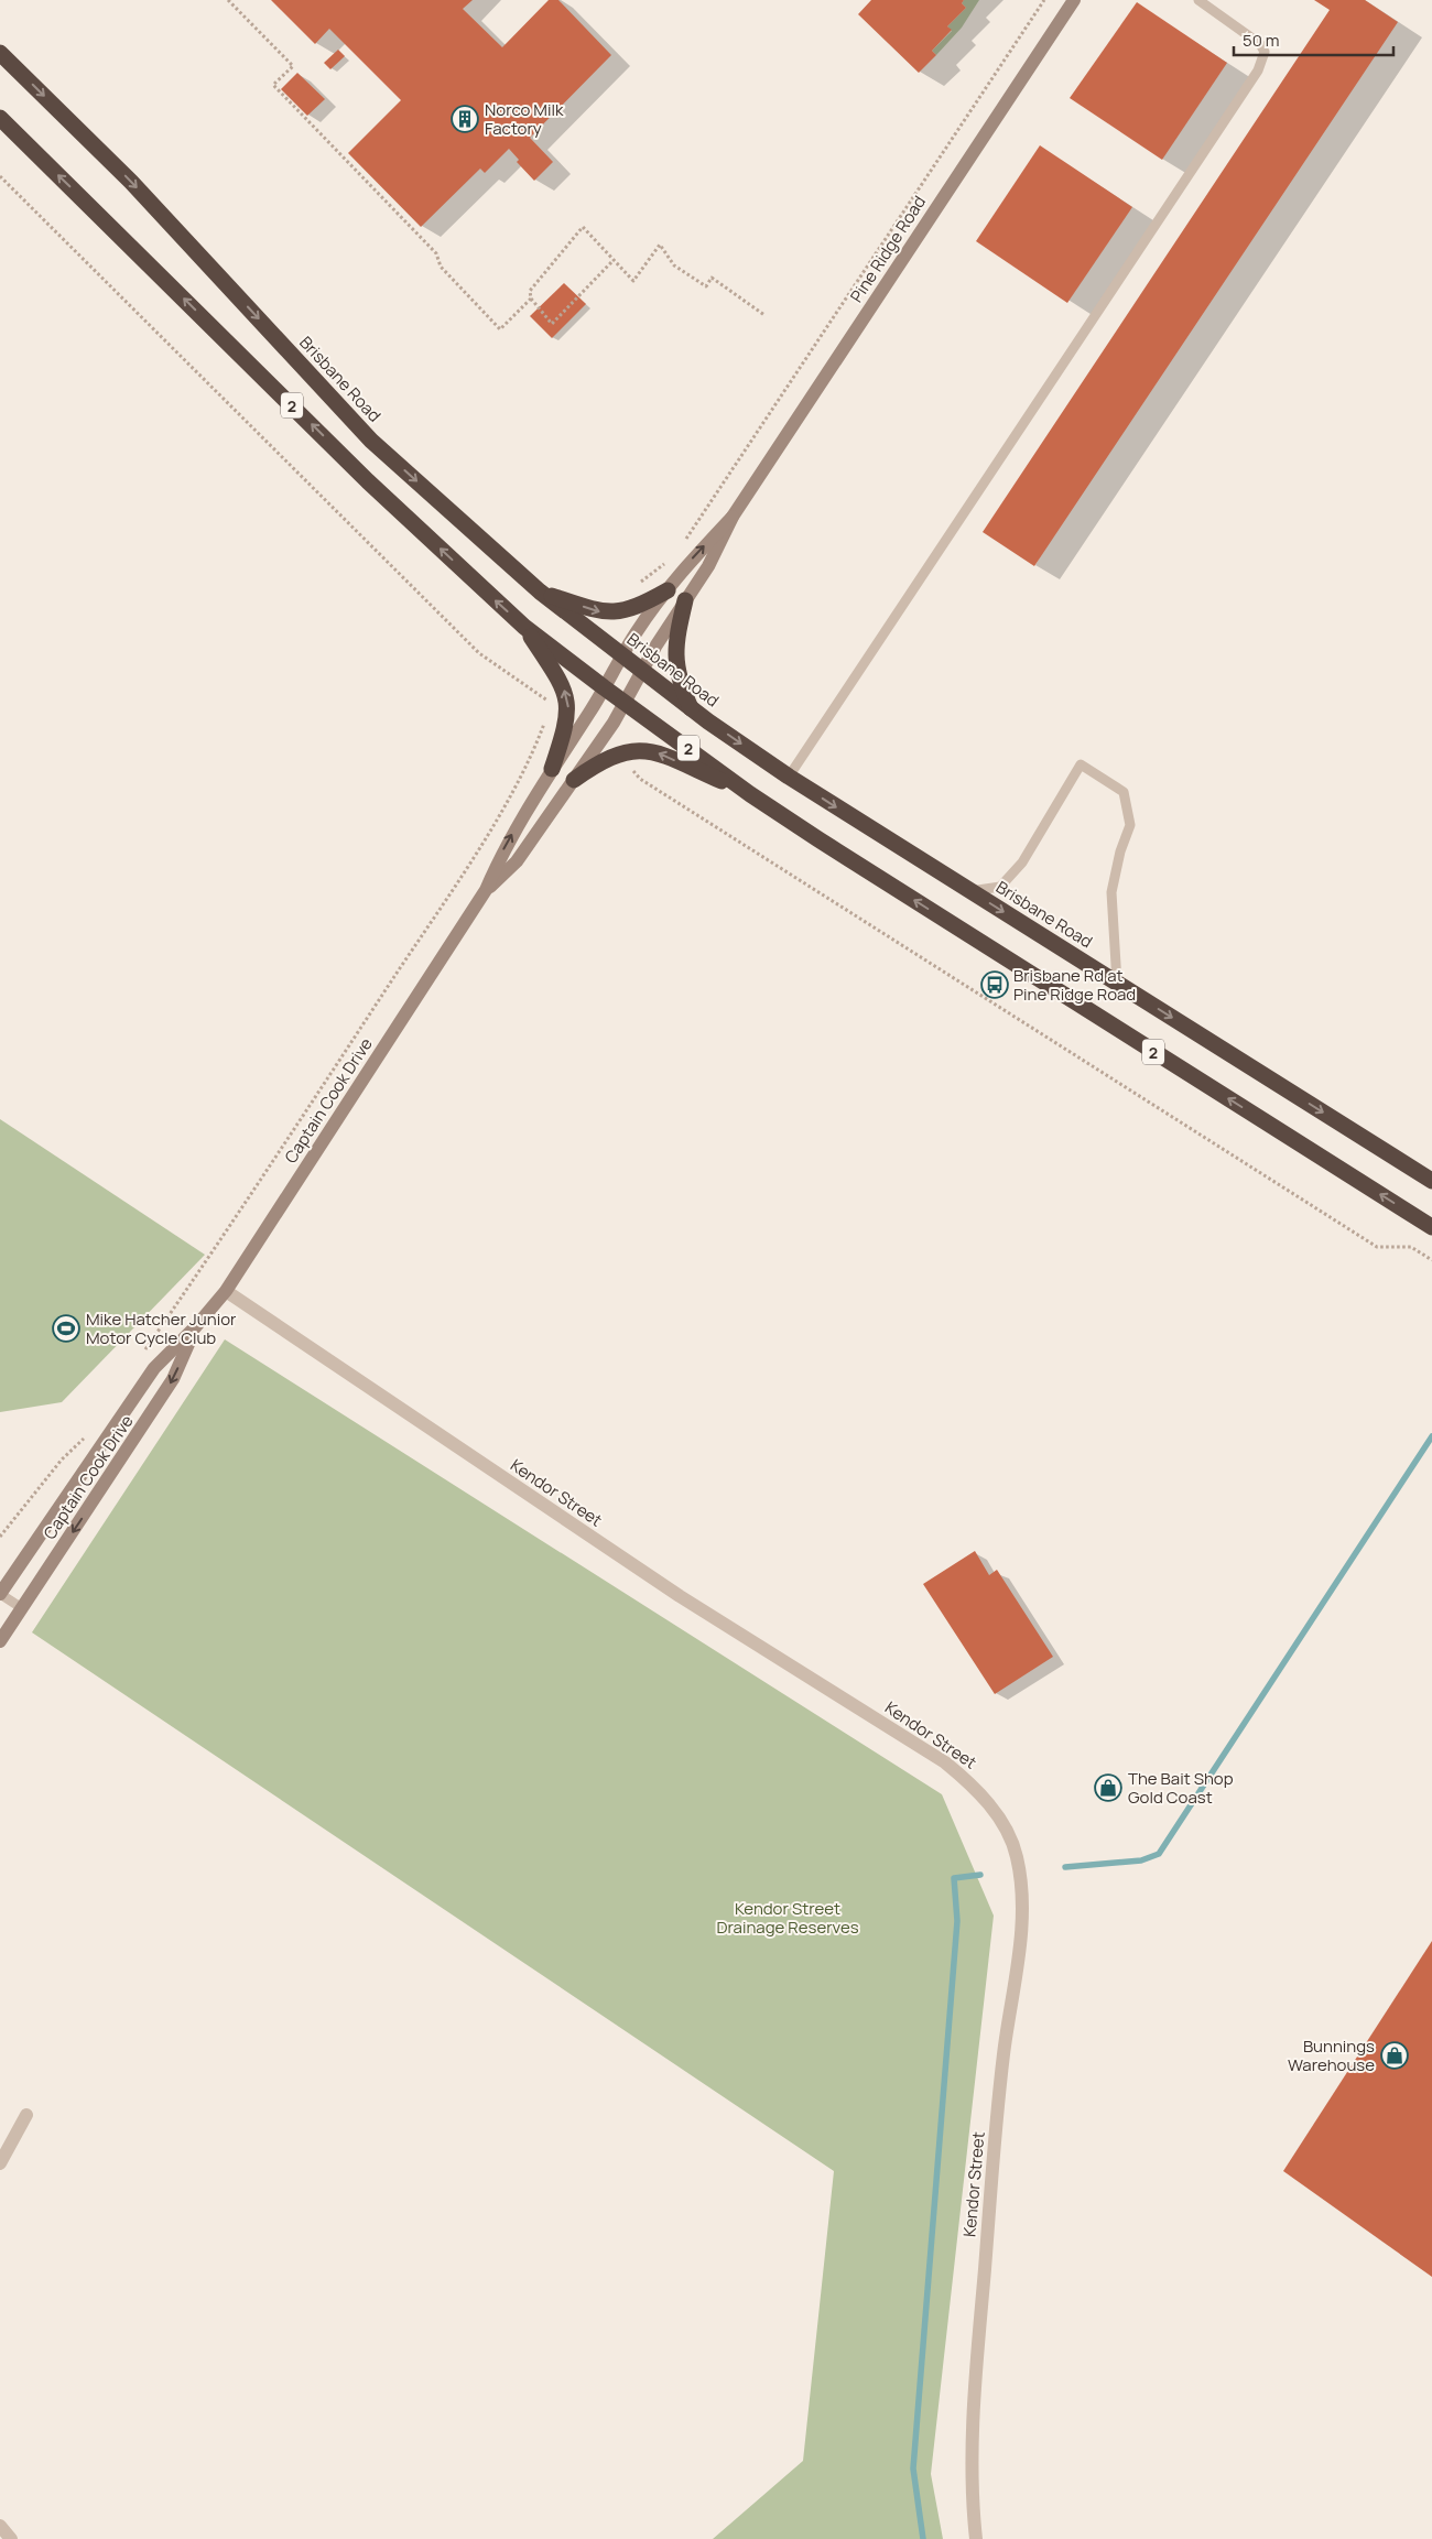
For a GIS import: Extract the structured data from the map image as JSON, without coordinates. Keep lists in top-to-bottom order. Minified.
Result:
{"streets":{"highway":["Brisbane Road","2"],"street":["Pine Ridge Road","Captain Cook Drive","Kendor Street"]},"crossings":[["Pine Ridge Road","Brisbane Road"],["Pine Ridge Road","2"],["Pine Ridge Road","Captain Cook Drive"],["2","Captain Cook Drive"],["Captain Cook Drive","Kendor Street"]],"parks":["Kendor Street Drainage Reserves"],"places":{"building":["Norco Milk Factory"],"bus stop":["Brisbane Rd at Pine Ridge Road"],"sports":["Mike Hatcher Junior Motor Cycle Club"],"shop":["The Bait Shop Gold Coast","Bunnings Warehouse"]},"scale_bar":"50 m"}
